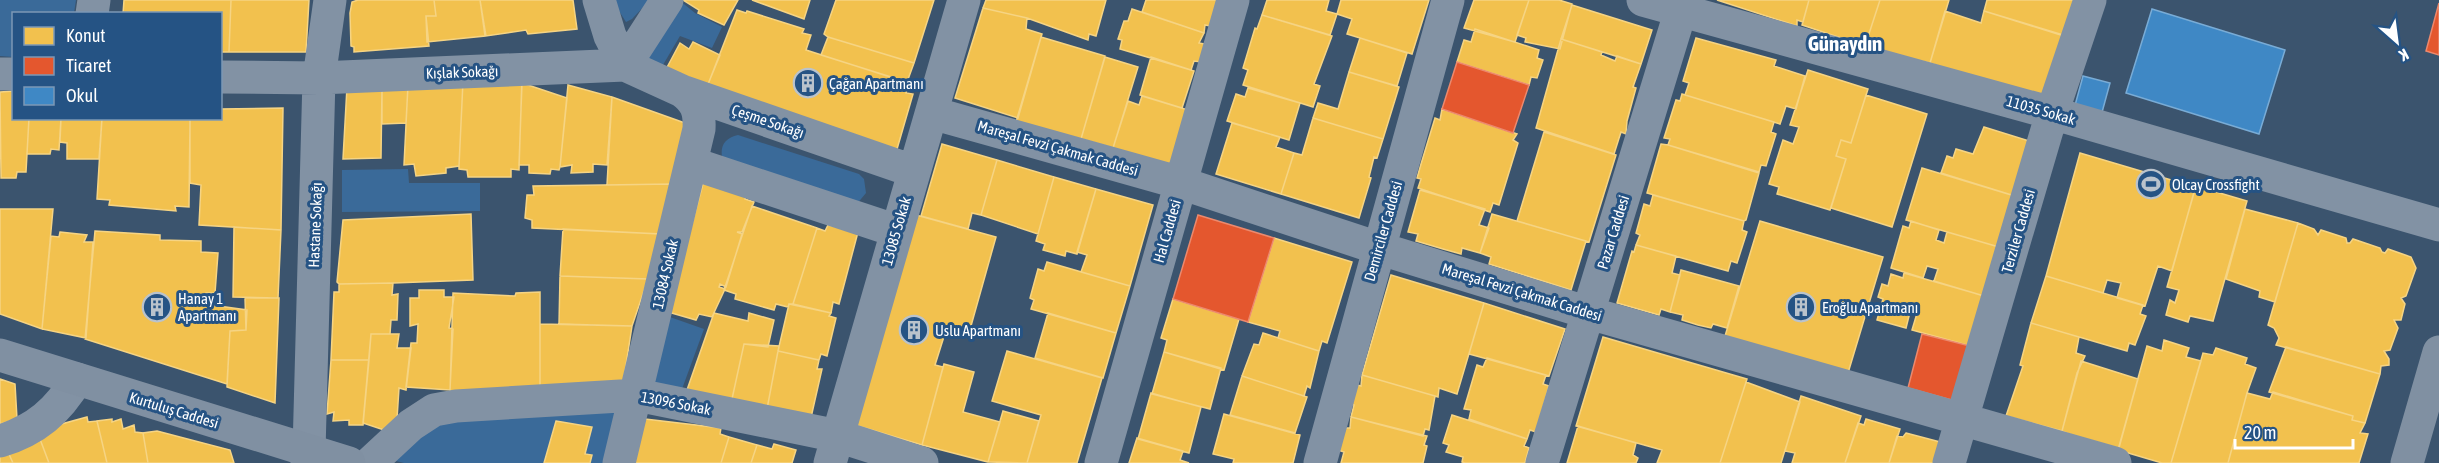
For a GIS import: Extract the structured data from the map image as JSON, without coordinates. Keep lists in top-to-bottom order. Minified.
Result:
{"streets":{"main road":["Kurtuluş Caddesi"],"street":["Kışlak Sokağı","11035 Sokak","Çeşme Sokağı","Mareşal Fevzi Çakmak Caddesi","Hastane Sokağı","13085 Sokak","Hal Caddesi","Demirciler Caddesi","Terziler Caddesi","Pazar Caddesi","13084 Sokak","13096 Sokak"]},"crossings":[["Kışlak Sokağı","Çeşme Sokağı"],["Kışlak Sokağı","Hastane Sokağı"],["11035 Sokak","Terziler Caddesi"],["11035 Sokak","Pazar Caddesi"],["Çeşme Sokağı","13085 Sokak"],["Çeşme Sokağı","13084 Sokak"],["Mareşal Fevzi Çakmak Caddesi","13085 Sokak"],["Mareşal Fevzi Çakmak Caddesi","Hal Caddesi"],["Mareşal Fevzi Çakmak Caddesi","Demirciler Caddesi"],["Mareşal Fevzi Çakmak Caddesi","Terziler Caddesi"],["Mareşal Fevzi Çakmak Caddesi","Pazar Caddesi"],["Hastane Sokağı","Kurtuluş Caddesi"],["13085 Sokak","13096 Sokak"],["13084 Sokak","13096 Sokak"]],"districts":["Günaydın"],"places":{"building":["Çağan Apartmanı","Hanay 1 Apartmanı","Eroğlu Apartmanı","Uslu Apartmanı"],"sports":["Olcay Crossfight"]},"legend":["Konut","Ticaret","Okul"],"scale_bar":"20 m","north":"bottom right"}
